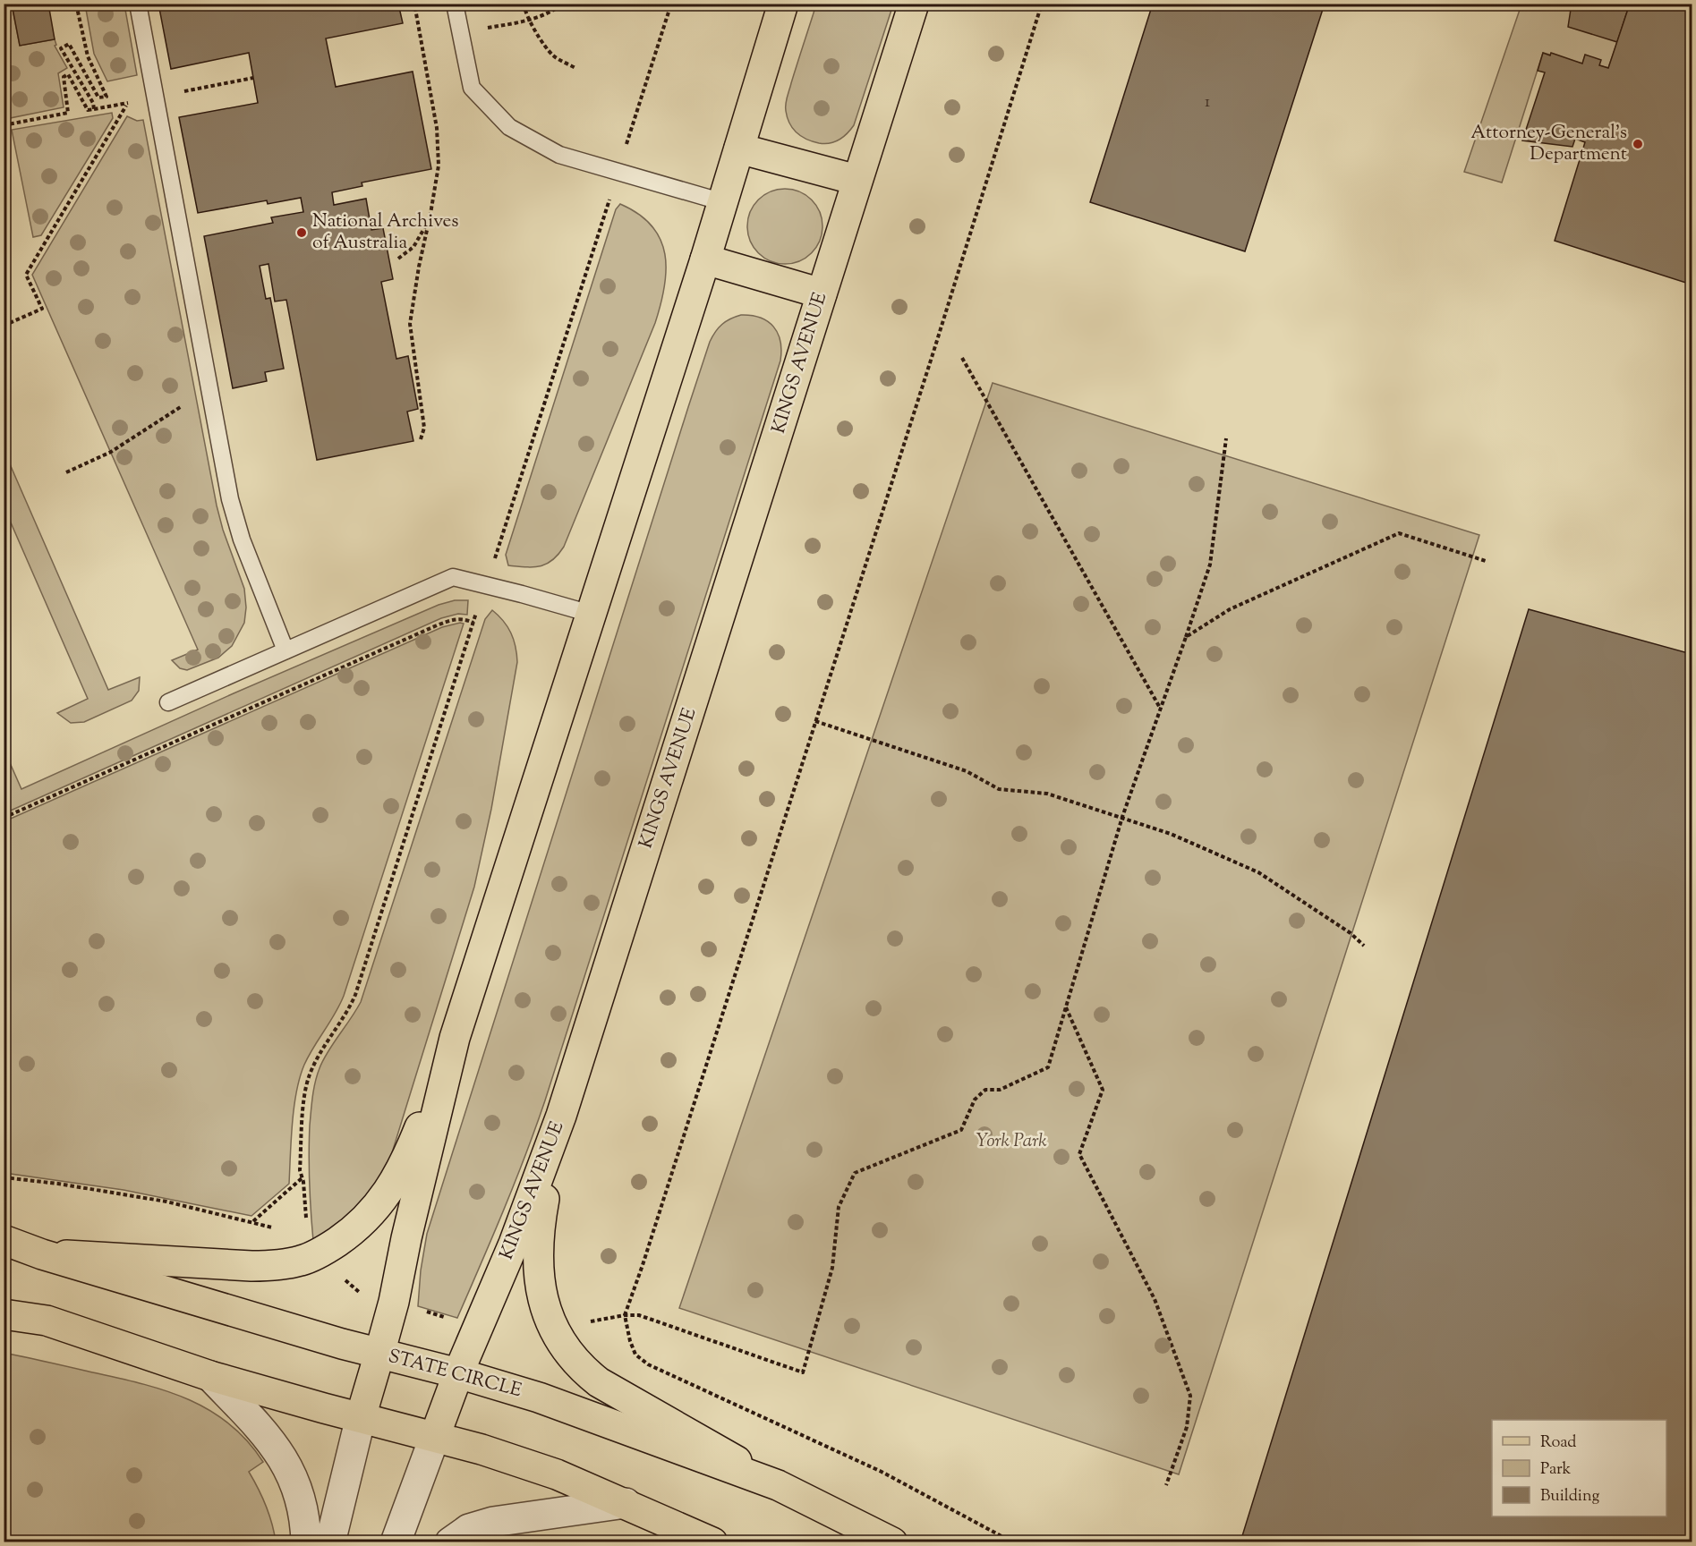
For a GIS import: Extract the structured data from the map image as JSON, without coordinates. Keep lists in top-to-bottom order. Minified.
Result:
{"streets":{"main road":["KINGS AVENUE","STATE CIRCLE"]},"crossings":[["KINGS AVENUE","STATE CIRCLE"]],"parks":["York Park"],"places":["Attorney-General’s Department","National Archives of Australia"],"house_numbers":["1"],"legend":["Road","Park","Building"]}
